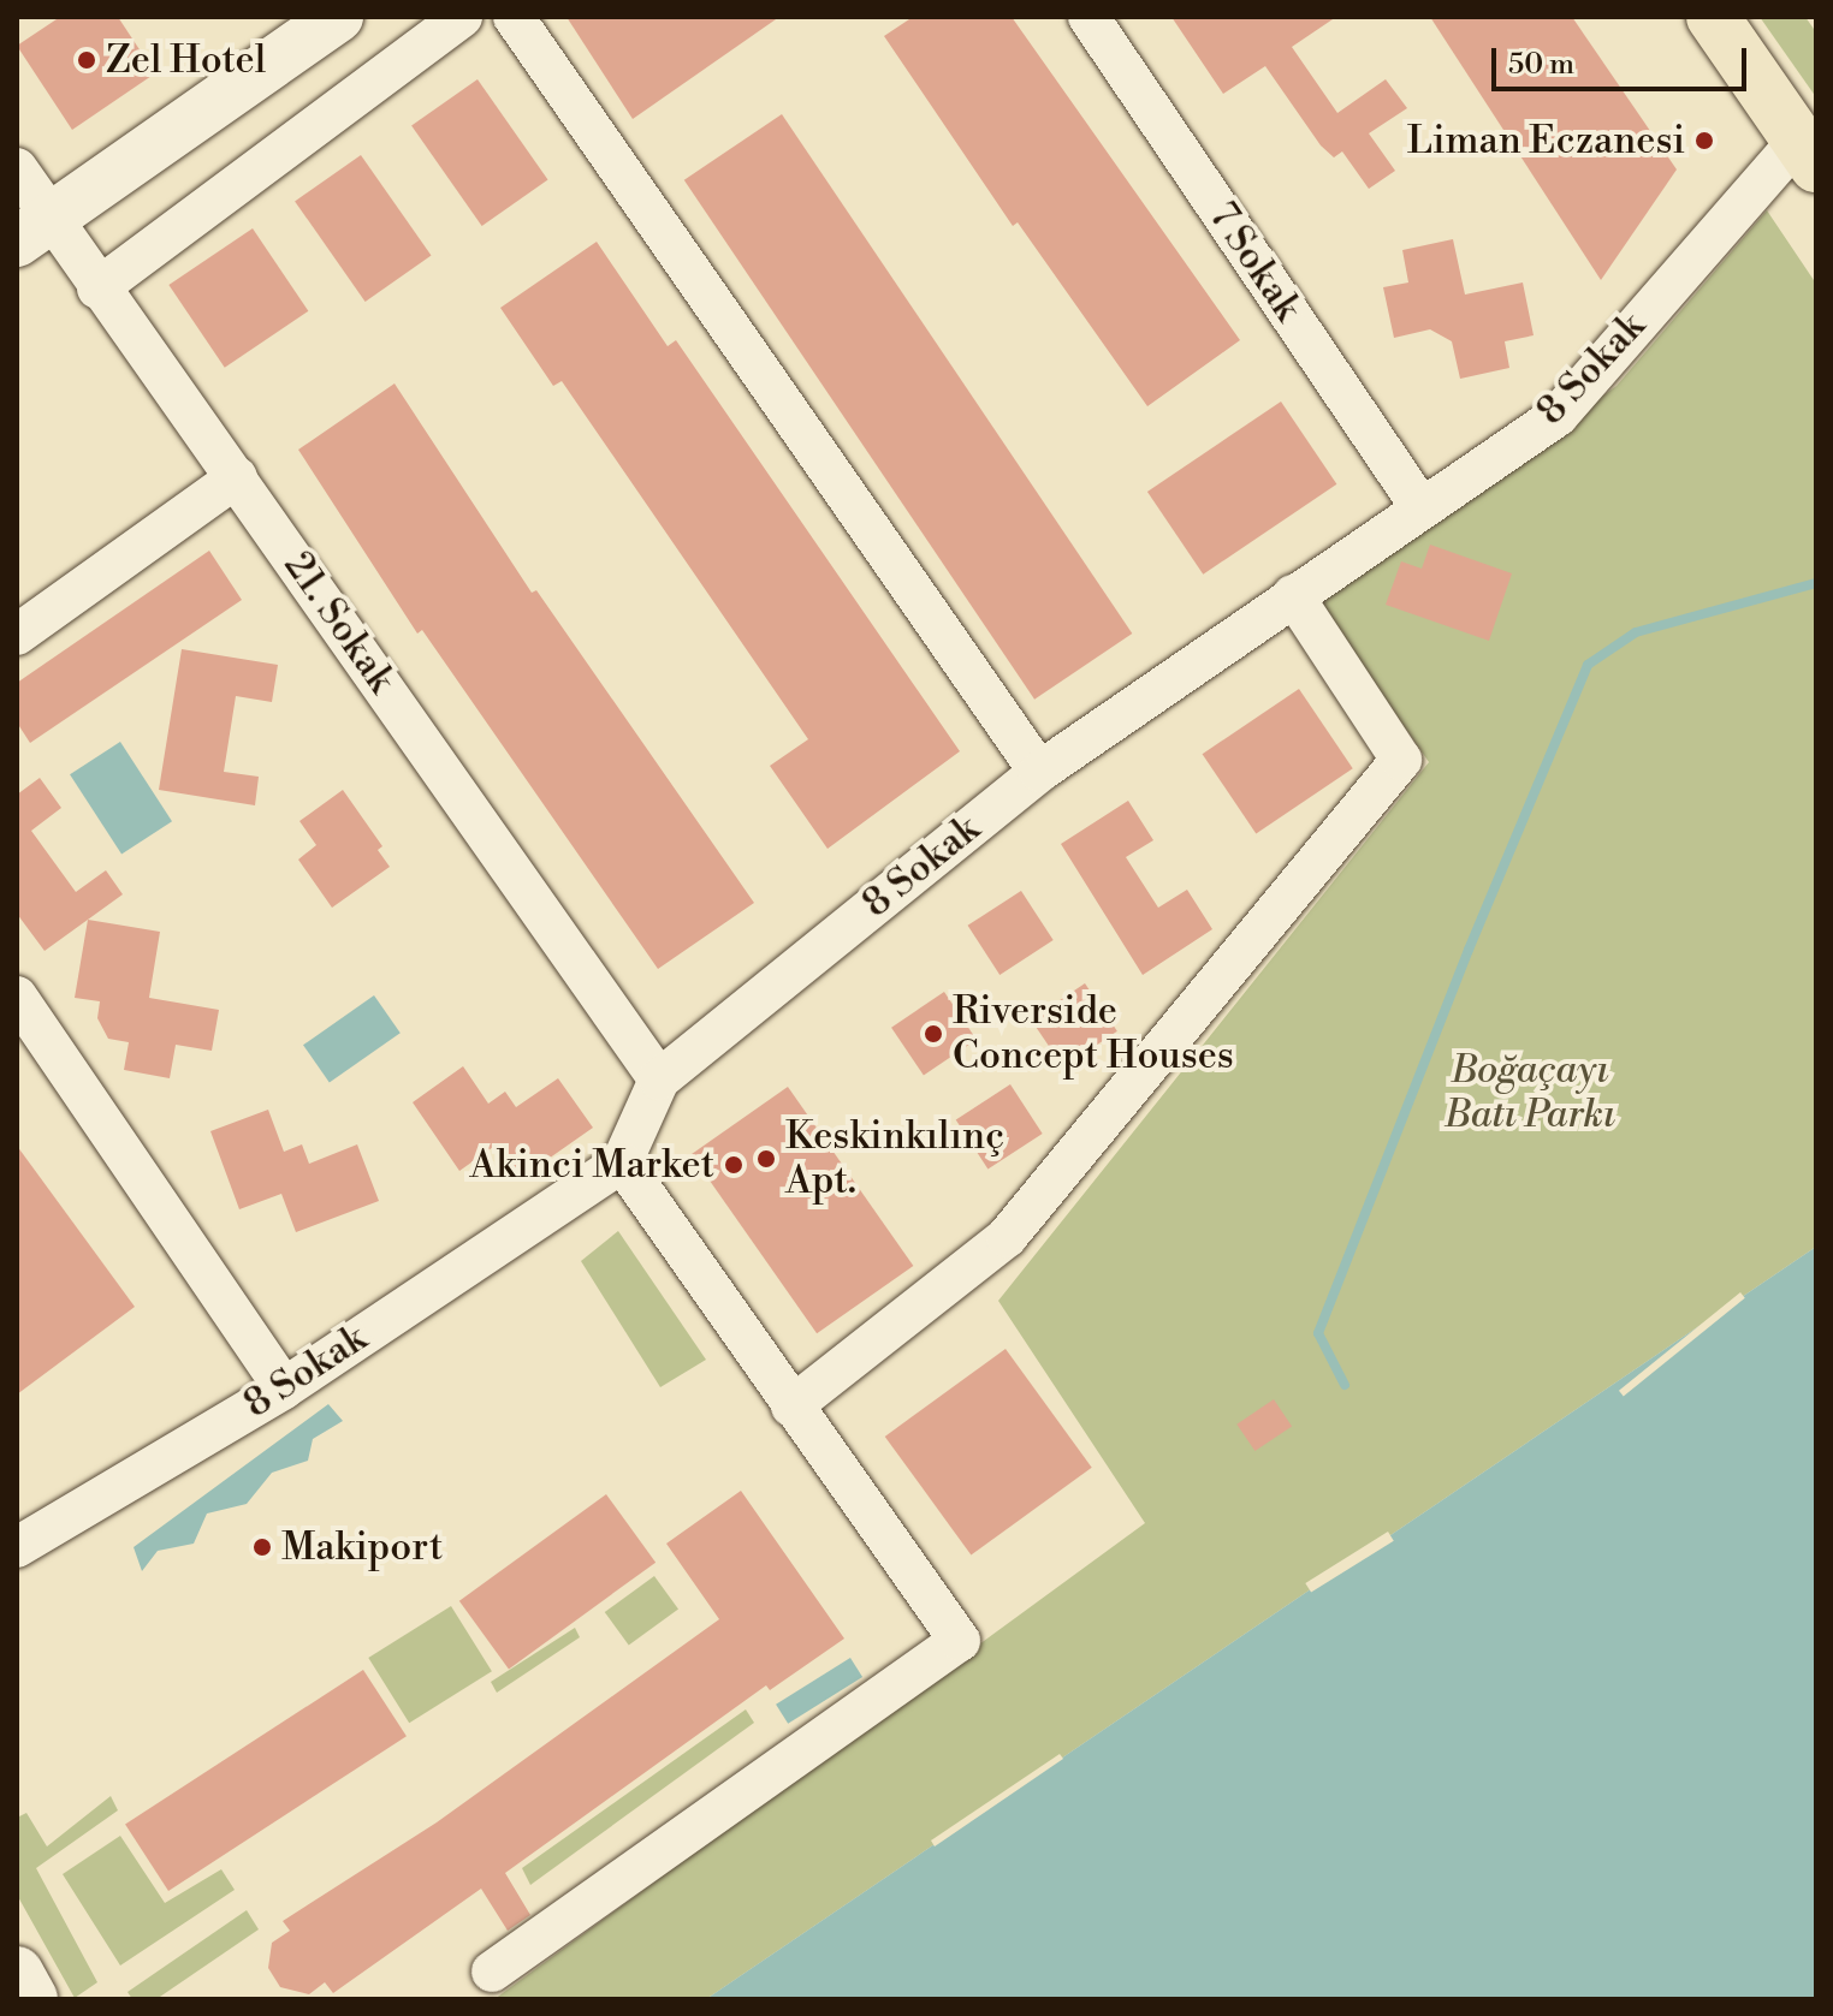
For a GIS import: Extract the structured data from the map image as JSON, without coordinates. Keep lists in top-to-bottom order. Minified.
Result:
{"streets":{"street":["7 Sokak","8 Sokak","21. Sokak"]},"crossings":[["7 Sokak","8 Sokak"],["8 Sokak","21. Sokak"]],"parks":["Boğaçayı Batı Parkı"],"places":["Zel Hotel","Liman Eczanesi","Riverside Concept Houses","Keskinkılınç Apt.","Akinci Market","Makiport"],"scale_bar":"50 m"}
